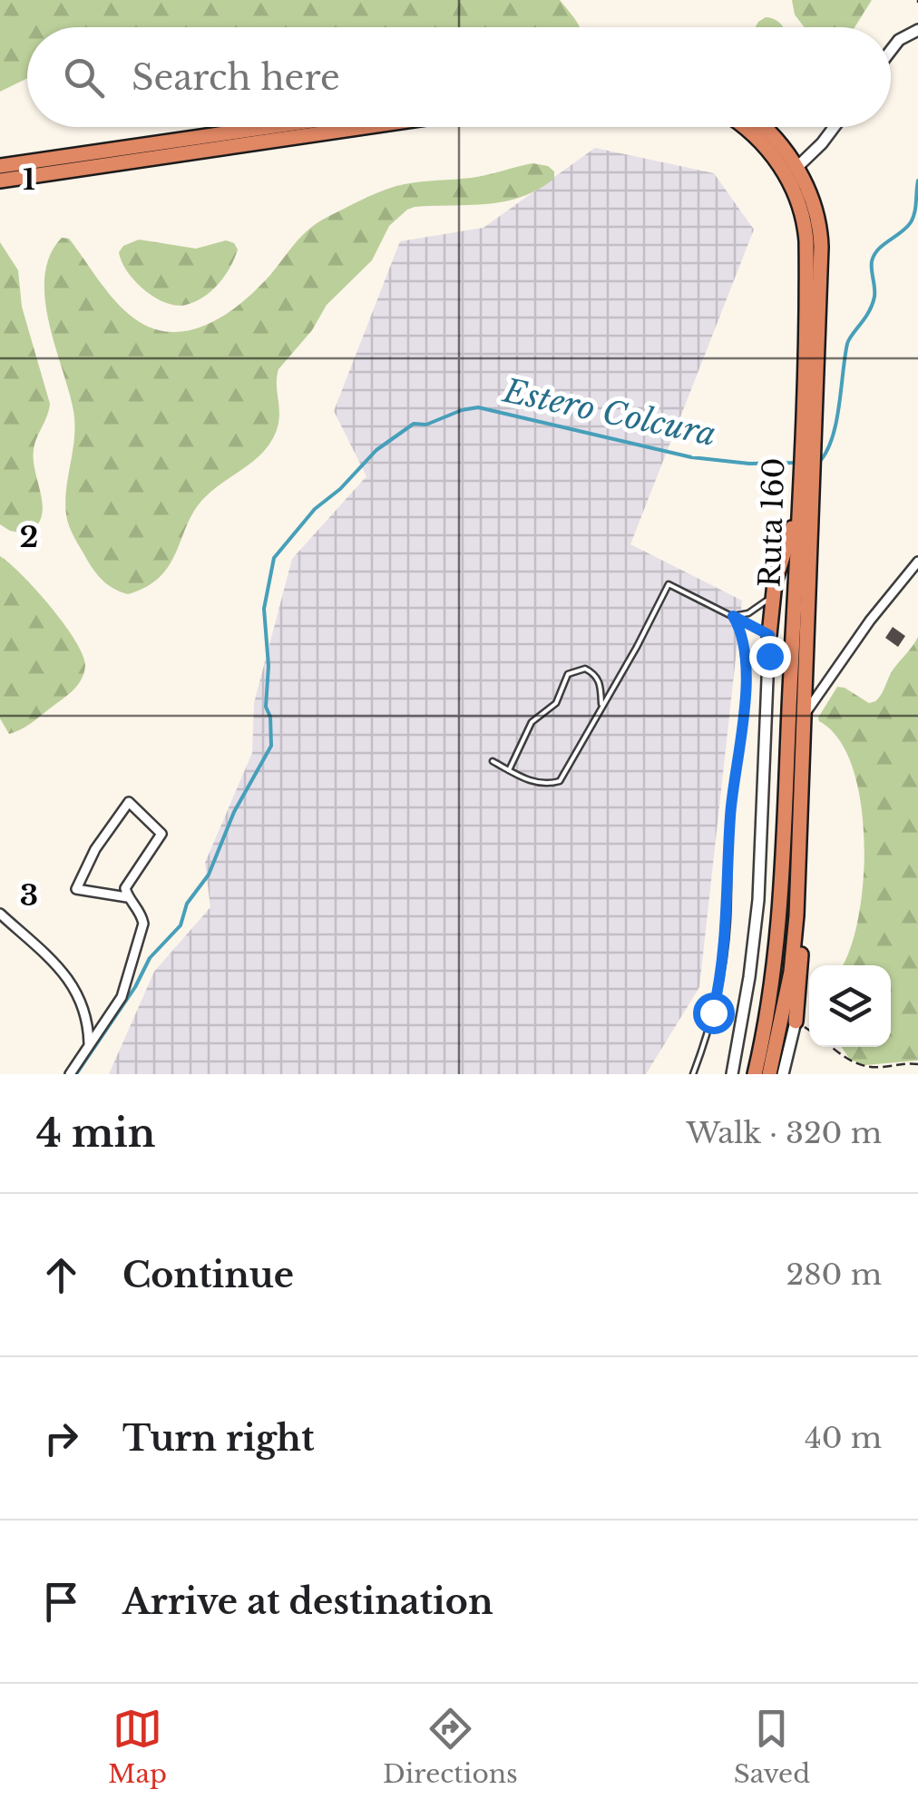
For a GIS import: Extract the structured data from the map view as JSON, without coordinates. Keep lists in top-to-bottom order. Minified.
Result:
{"streets":{"highway":["Ruta 160"]},"water":["Estero Colcura"],"page":{"search":"Search here","heading":["4 min","Walk · 320 m"],"list":[["Continue","280 m"],["Turn right","40 m"],"Arrive at destination"],"nav":["Map","Directions","Saved"]},"grid":{"rows":["1","2","3"]}}
